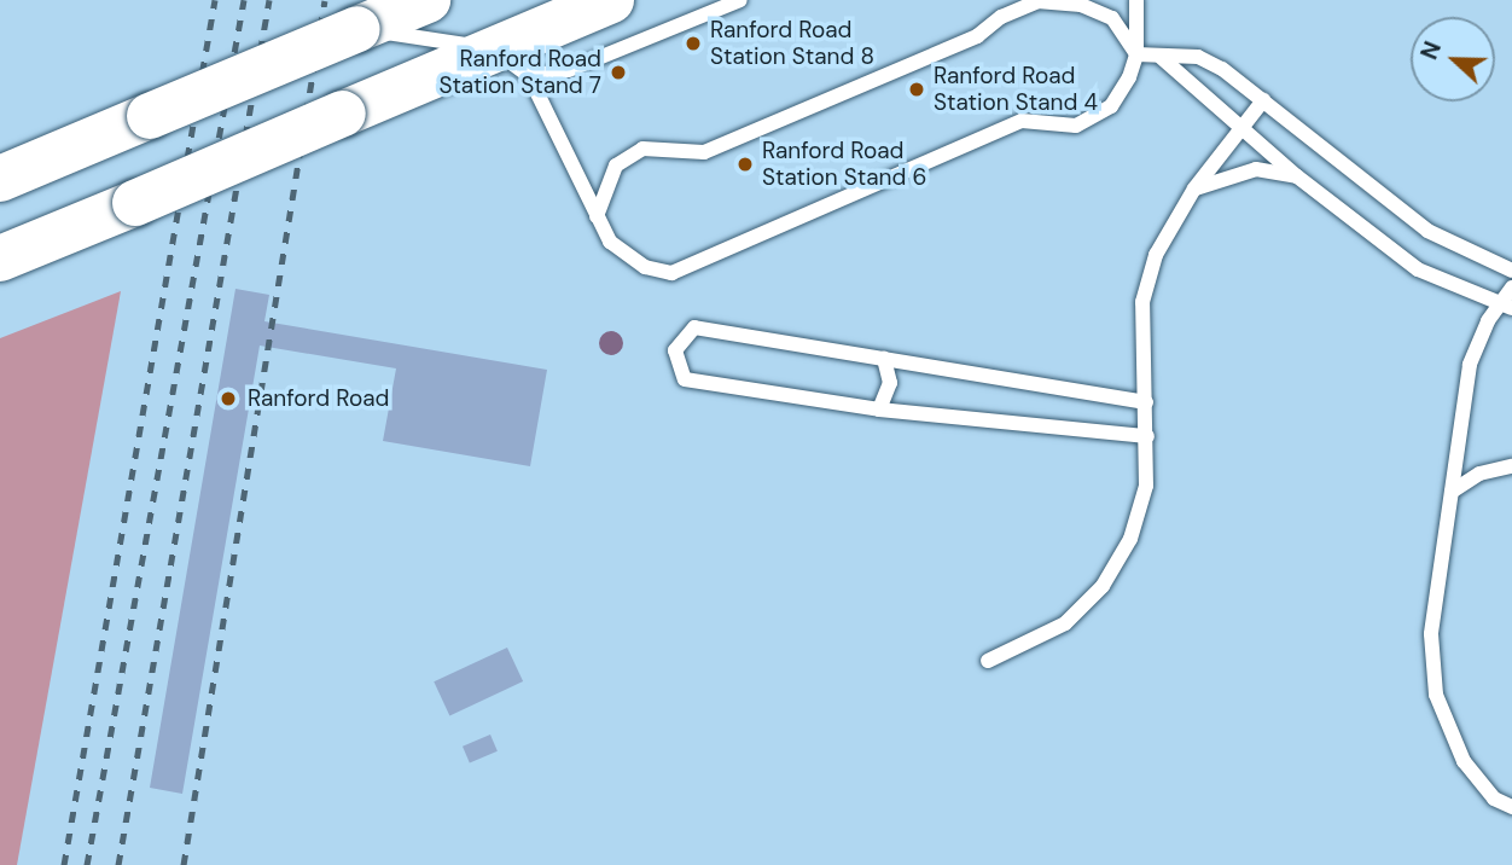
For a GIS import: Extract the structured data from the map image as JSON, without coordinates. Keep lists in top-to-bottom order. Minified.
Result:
{"places":["Ranford Road Station Stand 8","Ranford Road Station Stand 7","Ranford Road Station Stand 4","Ranford Road Station Stand 6","Ranford Road"],"north":"left"}
